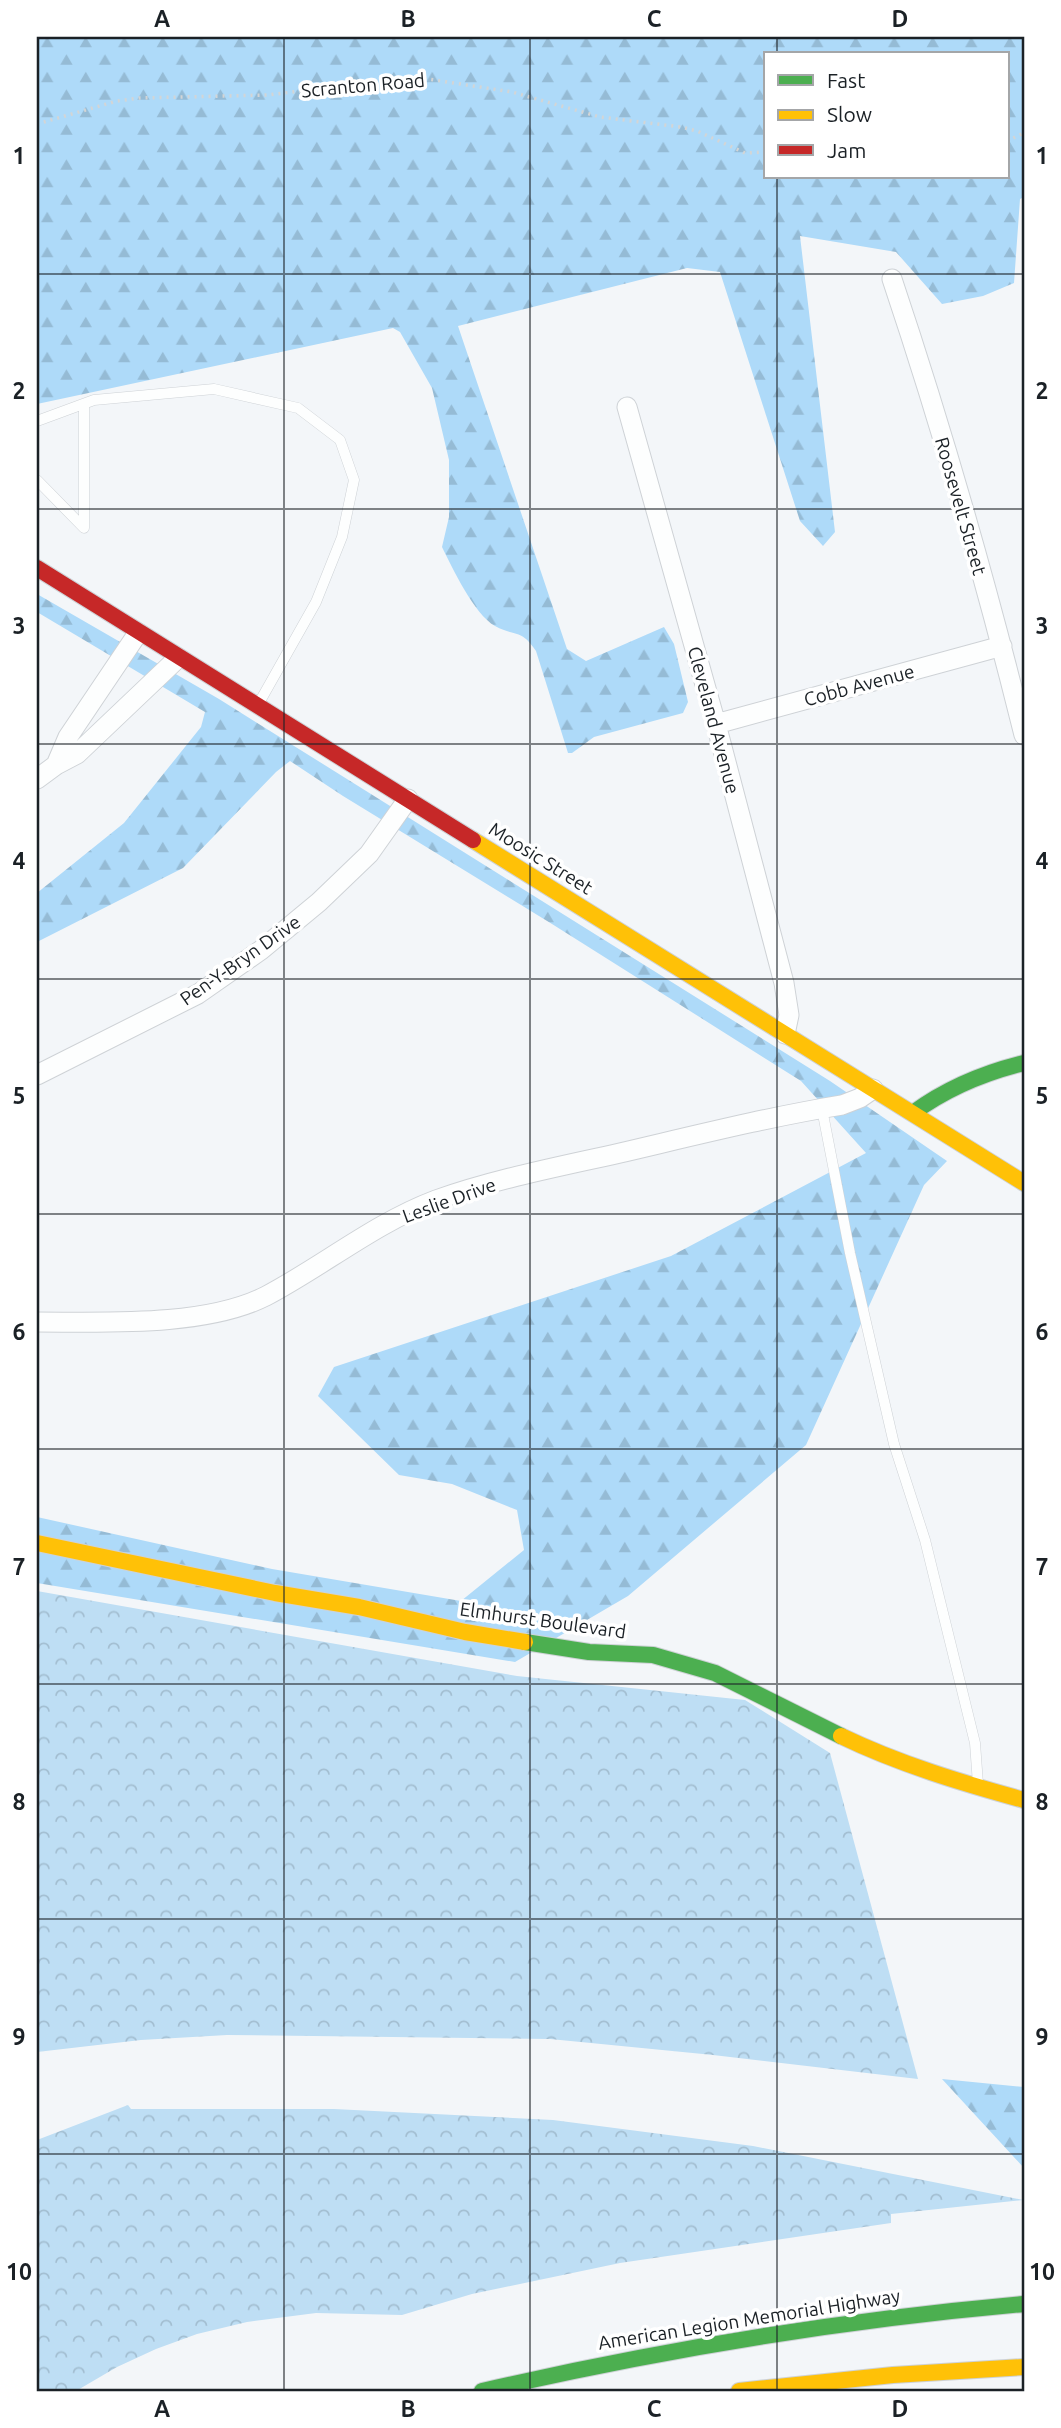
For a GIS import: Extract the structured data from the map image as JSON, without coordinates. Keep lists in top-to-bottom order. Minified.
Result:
{"streets":{"main road":["Moosic Street","Elmhurst Boulevard","American Legion Memorial Highway"],"street":["Roosevelt Street","Cobb Avenue","Cleveland Avenue","Pen-Y-Bryn Drive","Leslie Drive"],"path":["Scranton Road"]},"crossings":[["Roosevelt Street","Cobb Avenue"],["Cobb Avenue","Cleveland Avenue"],["Cleveland Avenue","Moosic Street"],["Moosic Street","Pen-Y-Bryn Drive"],["Moosic Street","Leslie Drive"]],"legend":["Fast","Slow","Jam"],"grid":{"columns":["A","B","C","D"],"rows":["1","2","3","4","5","6","7","8","9","10"]}}
